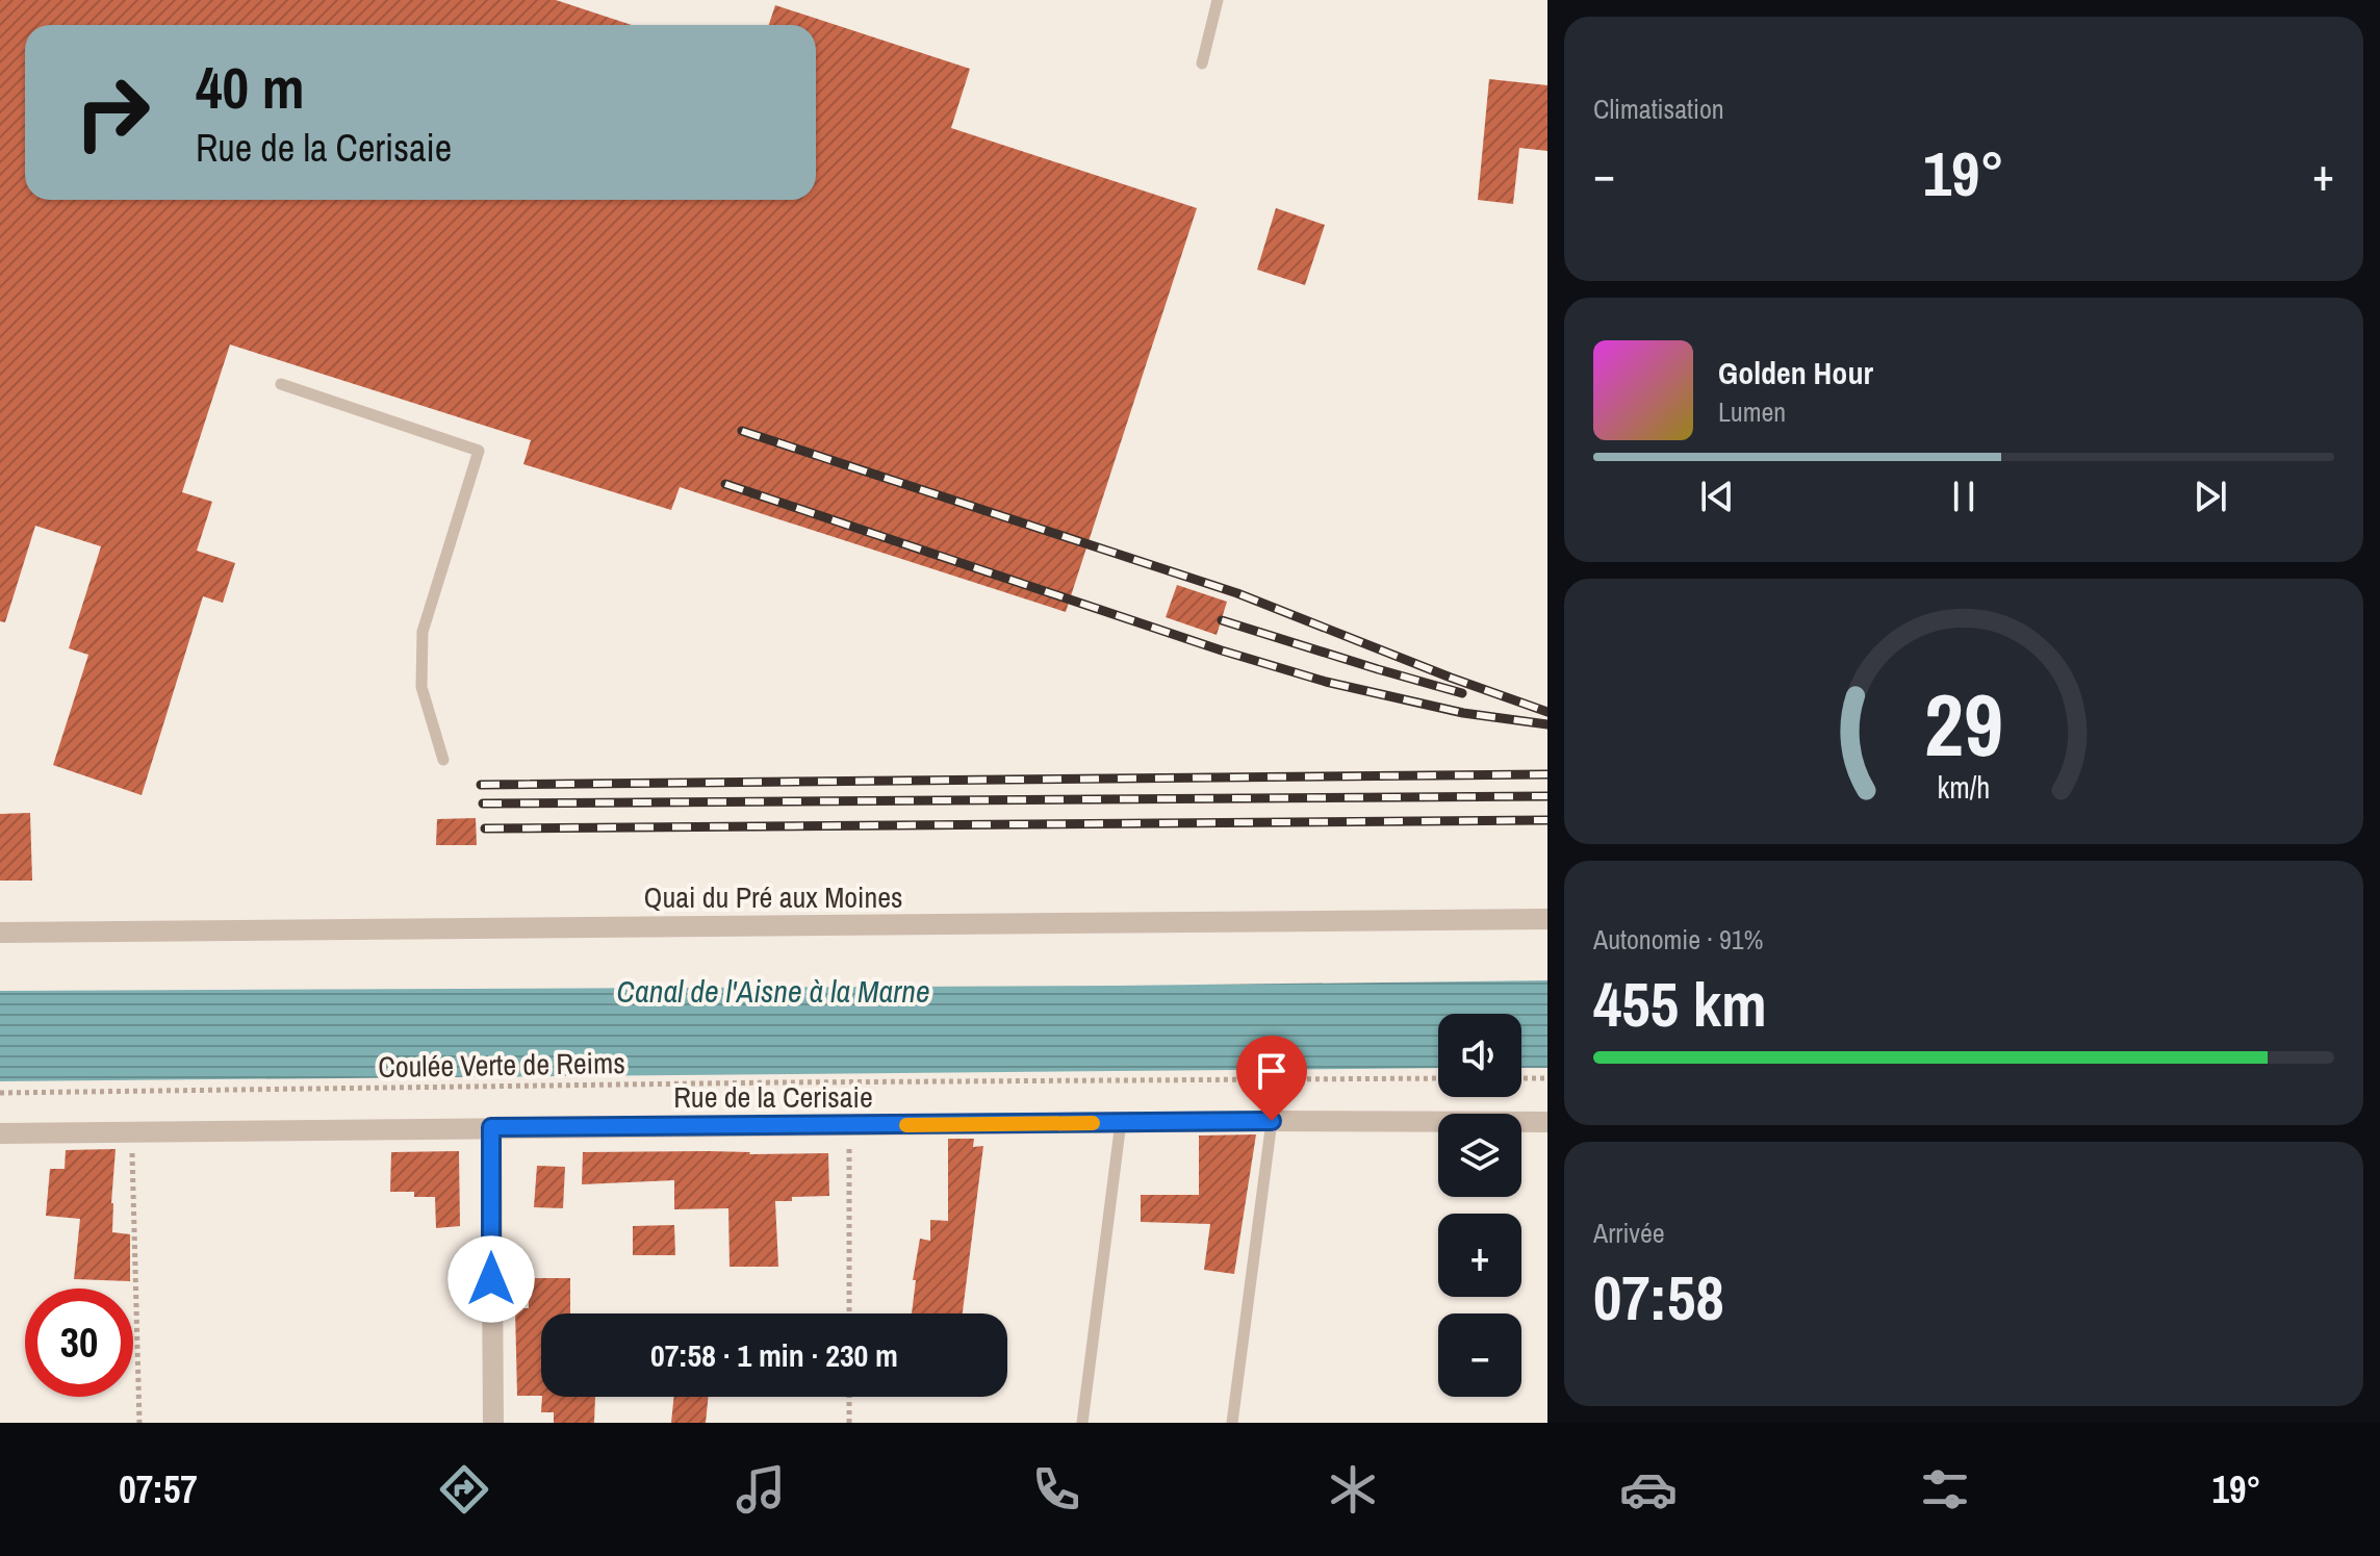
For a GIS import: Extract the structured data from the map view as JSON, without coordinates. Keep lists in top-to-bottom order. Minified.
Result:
{"streets":{"street":["Quai du Pré aux Moines","Rue de la Cerisaie"],"path":["Coulée Verte de Reims"]},"water":["Canal de l'Aisne à la Marne"],"page":{"tile":["Climatisation",["Autonomie · 91%","455 km"],["Arrivée","07:58"]],"turn":["40 m","Rue de la Cerisaie"],"heat":["−","19°","+"],"song":["Golden Hour","Lumen"],"map_buttons":["+","−"],"limit":"30","trip":"07:58 · 1 min · 230 m","tabs":["07:57","19°"],"gauge":["29","km/h"]}}
